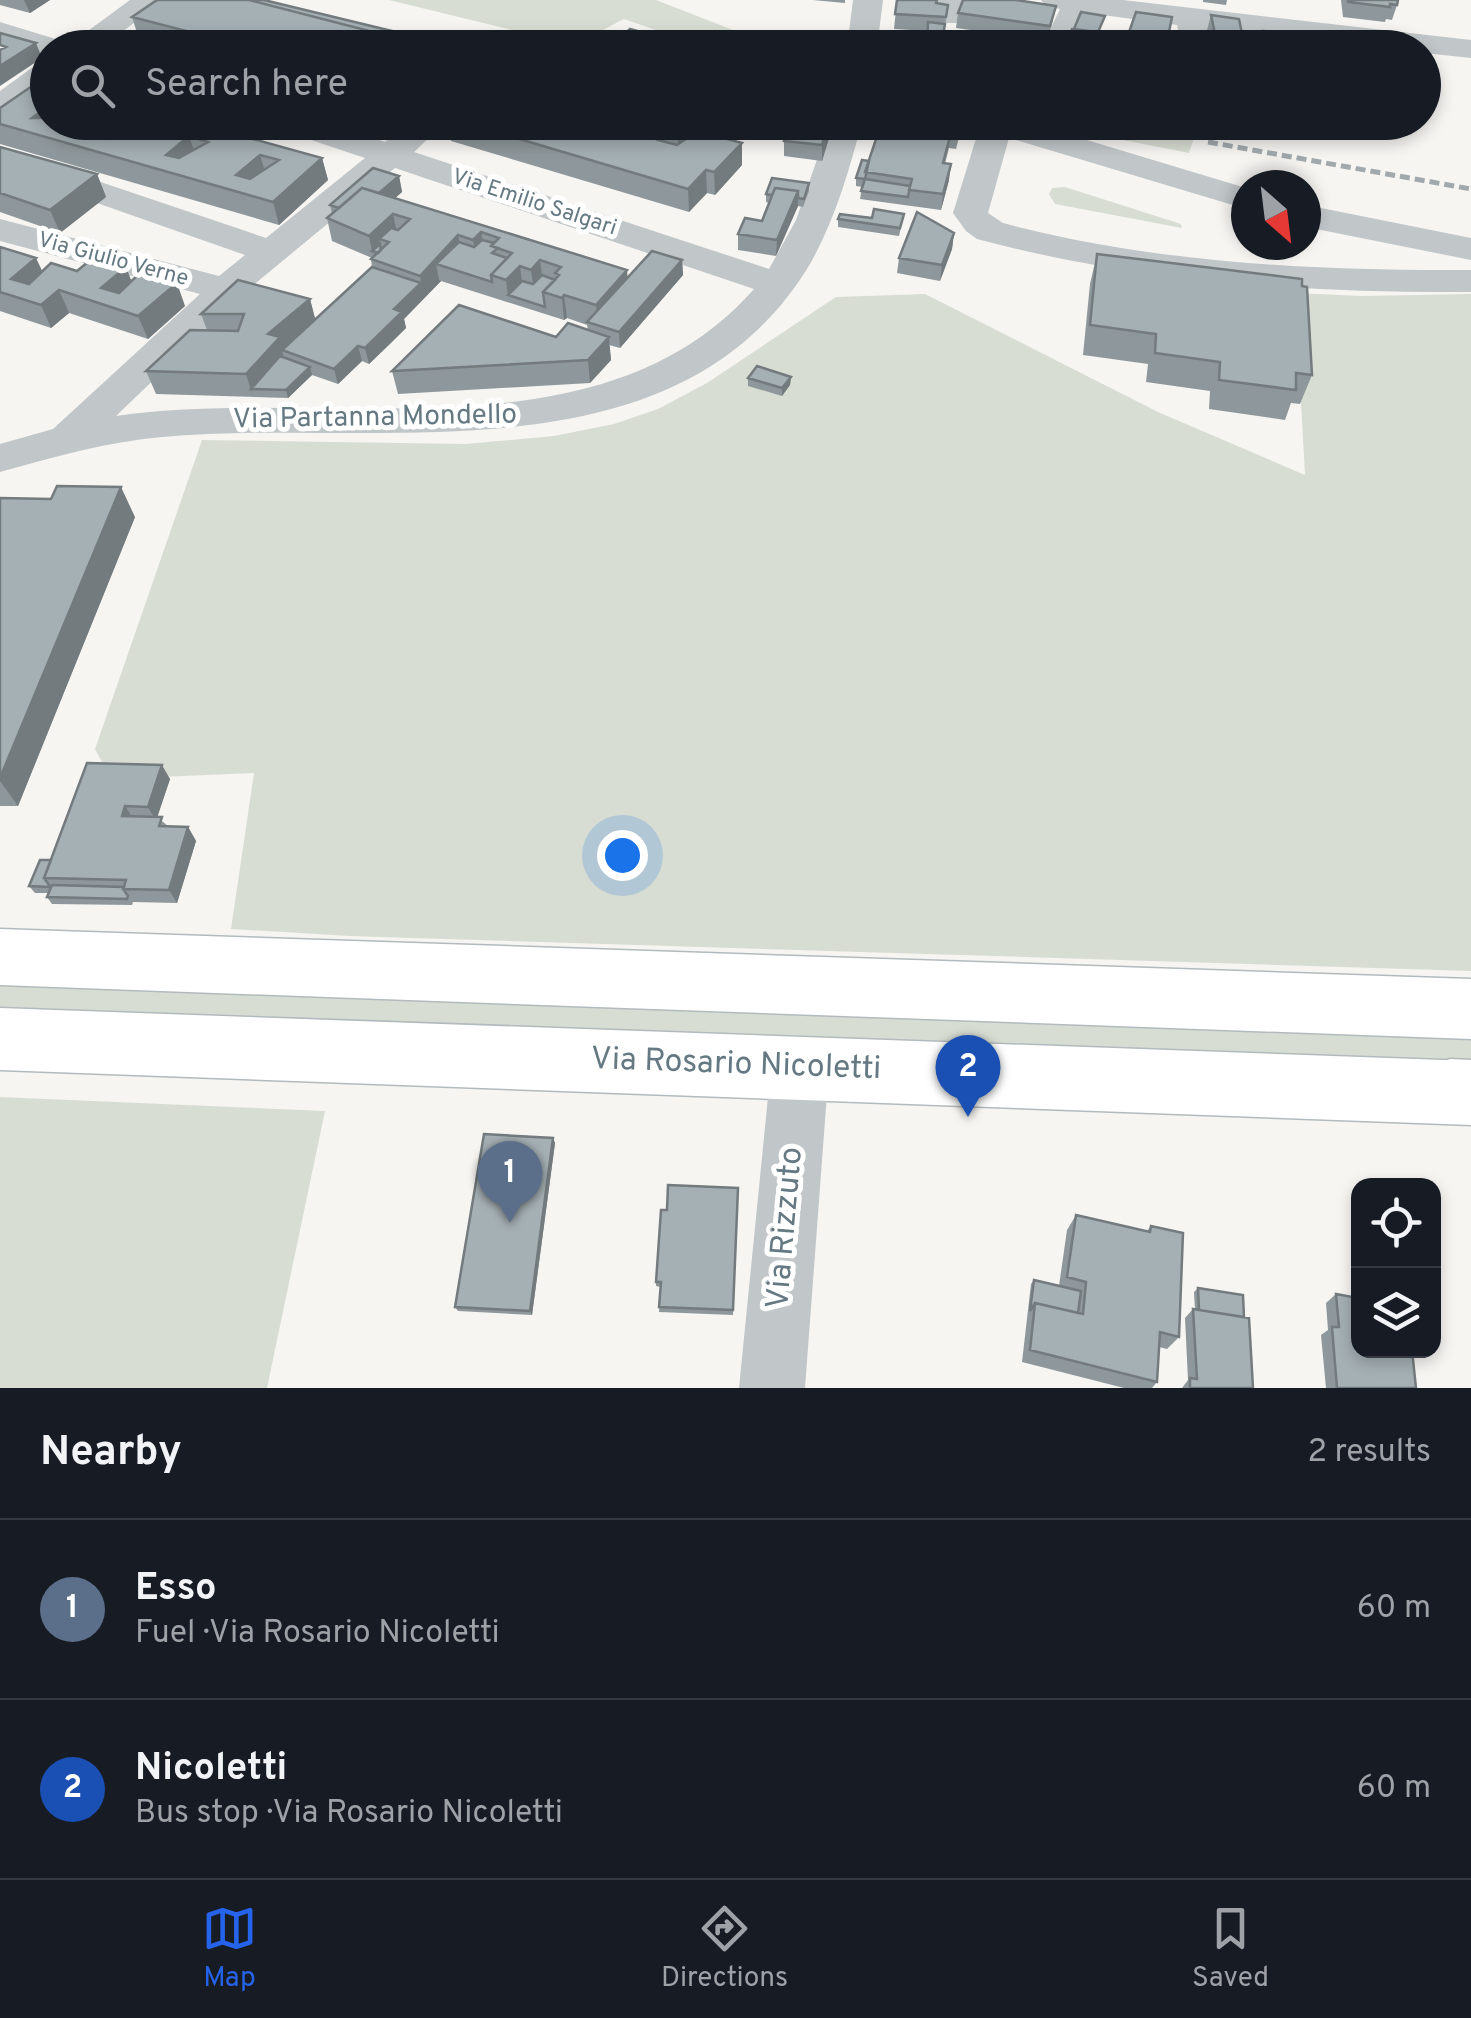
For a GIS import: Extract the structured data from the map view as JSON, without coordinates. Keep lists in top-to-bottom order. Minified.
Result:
{"streets":{"main road":["Via Rosario Nicoletti"],"street":["Via Emilio Salgari","Via Giulio Verne","Via Partanna Mondello","Via Rizzuto"]},"crossings":[["Via Emilio Salgari","Via Partanna Mondello"],["Via Rosario Nicoletti","Via Rizzuto"]],"north":"bottom right","page":{"search":"Search here","pins":["2","1"],"heading":["Nearby","2 results"],"list":[{"mark":"1","name":"Esso","note":"Fuel · Via Rosario Nicoletti","value":"60 m"},{"mark":"2","name":"Nicoletti","note":"Bus stop · Via Rosario Nicoletti","value":"60 m"}],"nav":["Map","Directions","Saved"]}}
